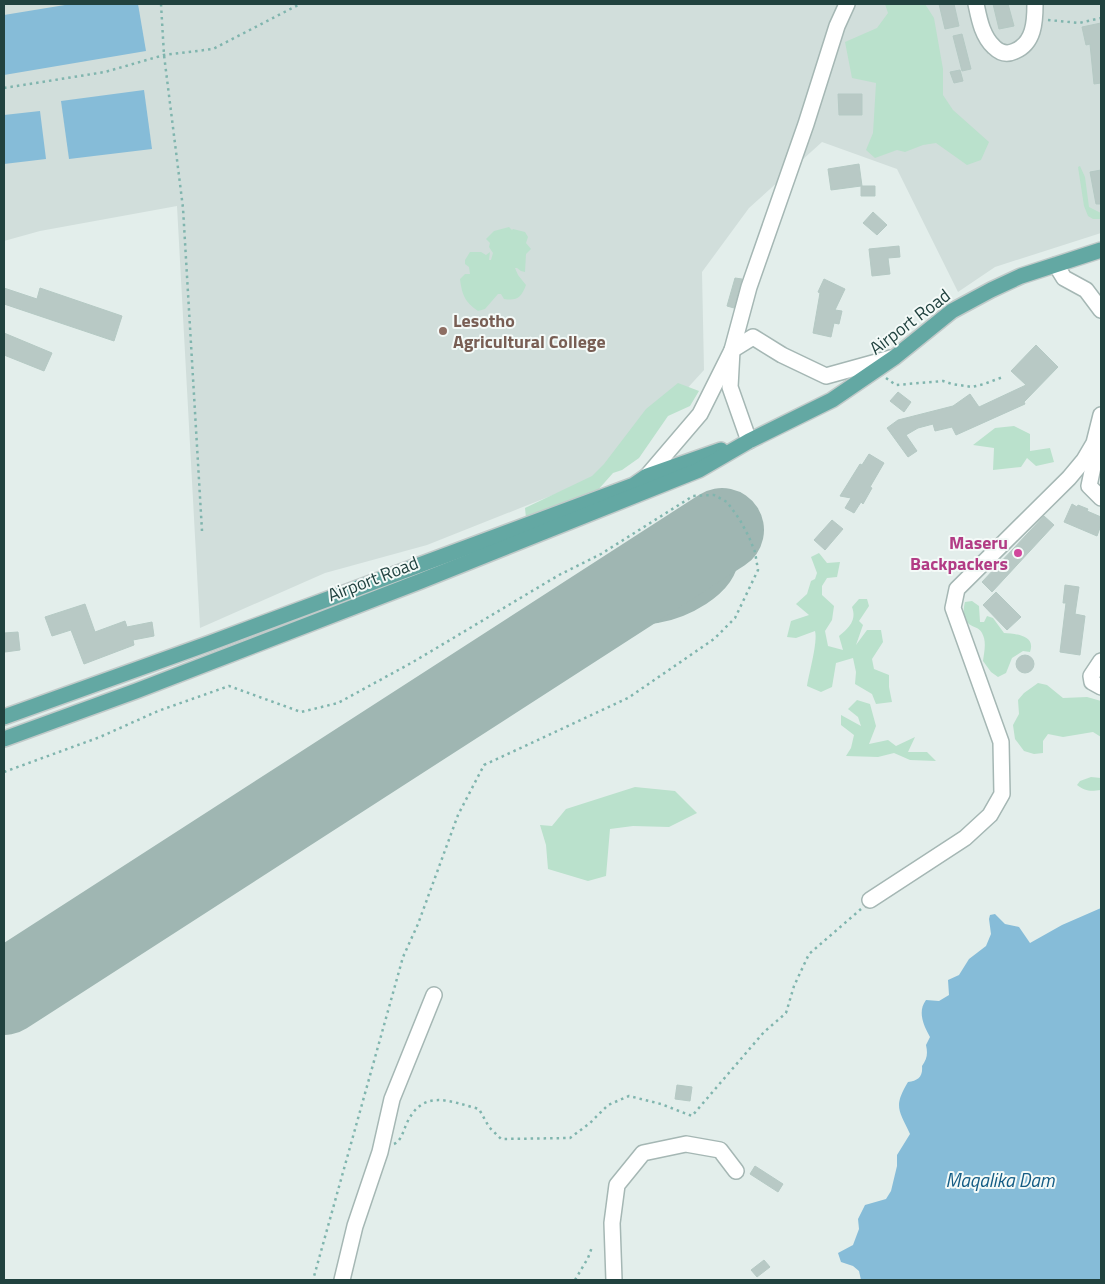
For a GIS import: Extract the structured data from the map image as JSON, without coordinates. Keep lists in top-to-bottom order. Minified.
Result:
{"streets":{"main road":["Airport Road"]},"water":["Maqalika Dam"],"places":["Lesotho Agricultural College","Maseru Backpackers"]}
